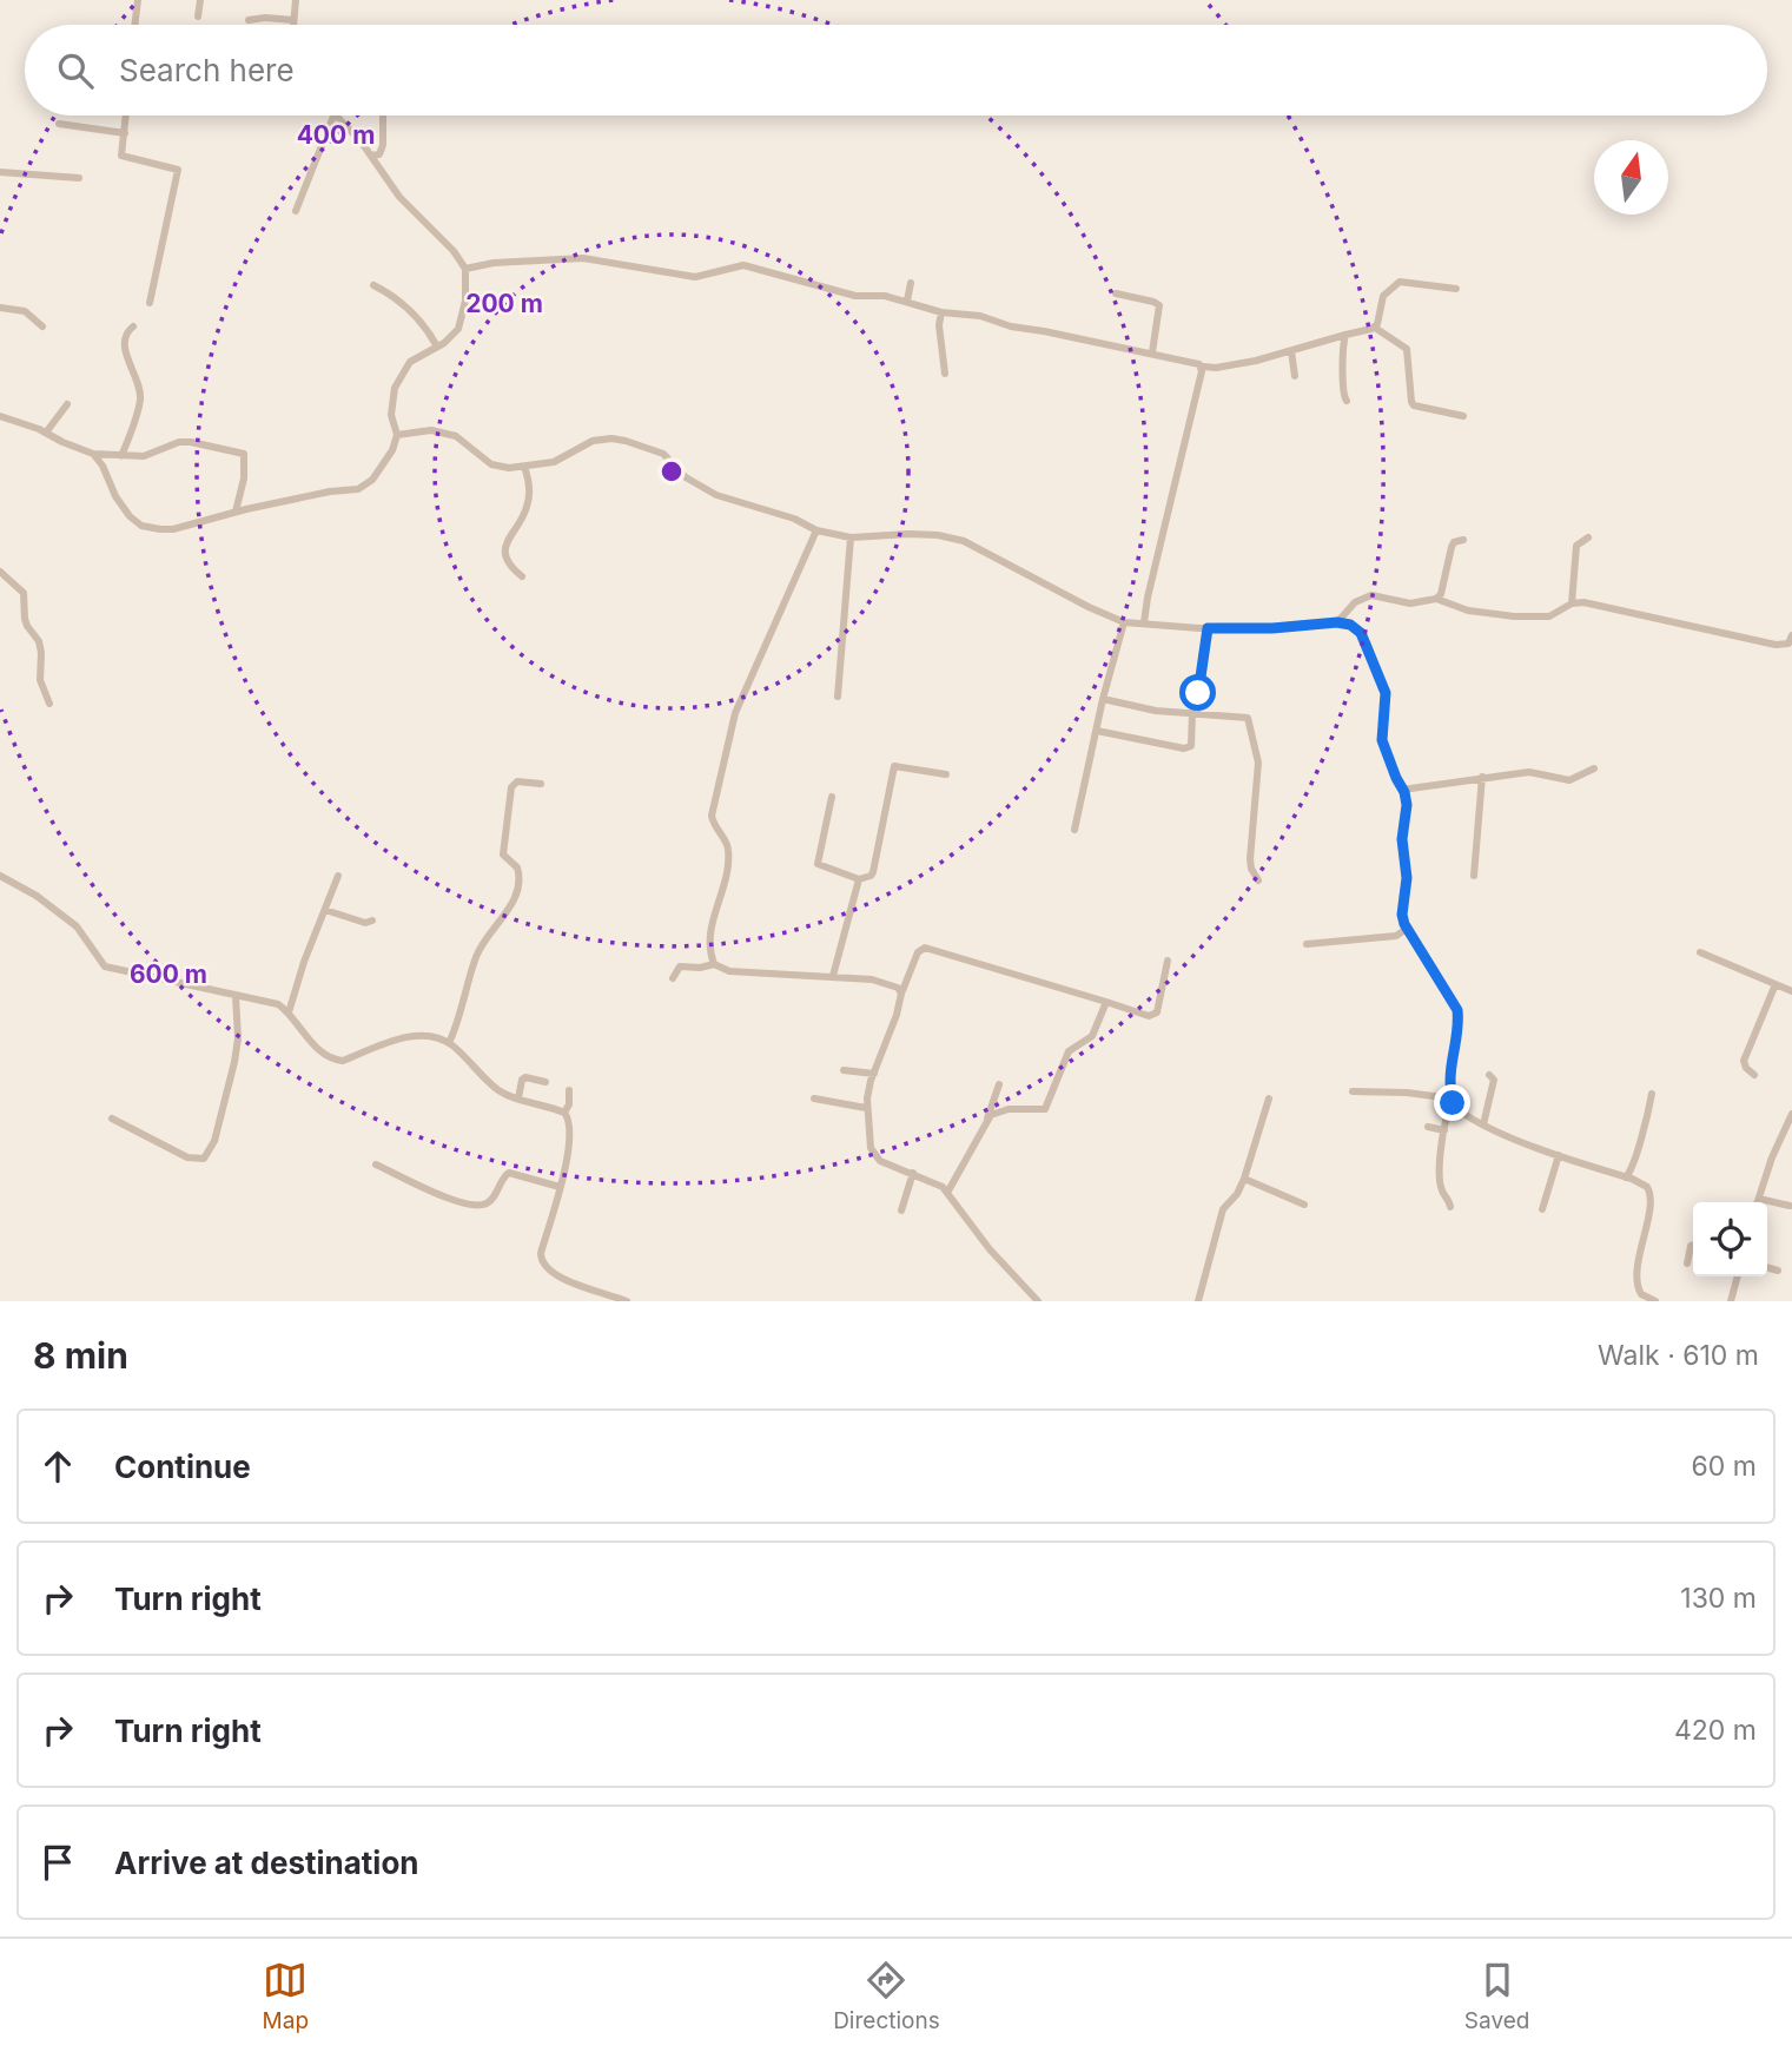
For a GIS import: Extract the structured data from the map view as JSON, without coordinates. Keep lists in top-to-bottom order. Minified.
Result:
{"north":"top","page":{"search":"Search here","heading":["8 min","Walk · 610 m"],"list":[["Continue","60 m"],["Turn right","130 m"],["Turn right","420 m"],"Arrive at destination"],"nav":["Map","Directions","Saved"]},"rings":["400 m","200 m","600 m"]}
